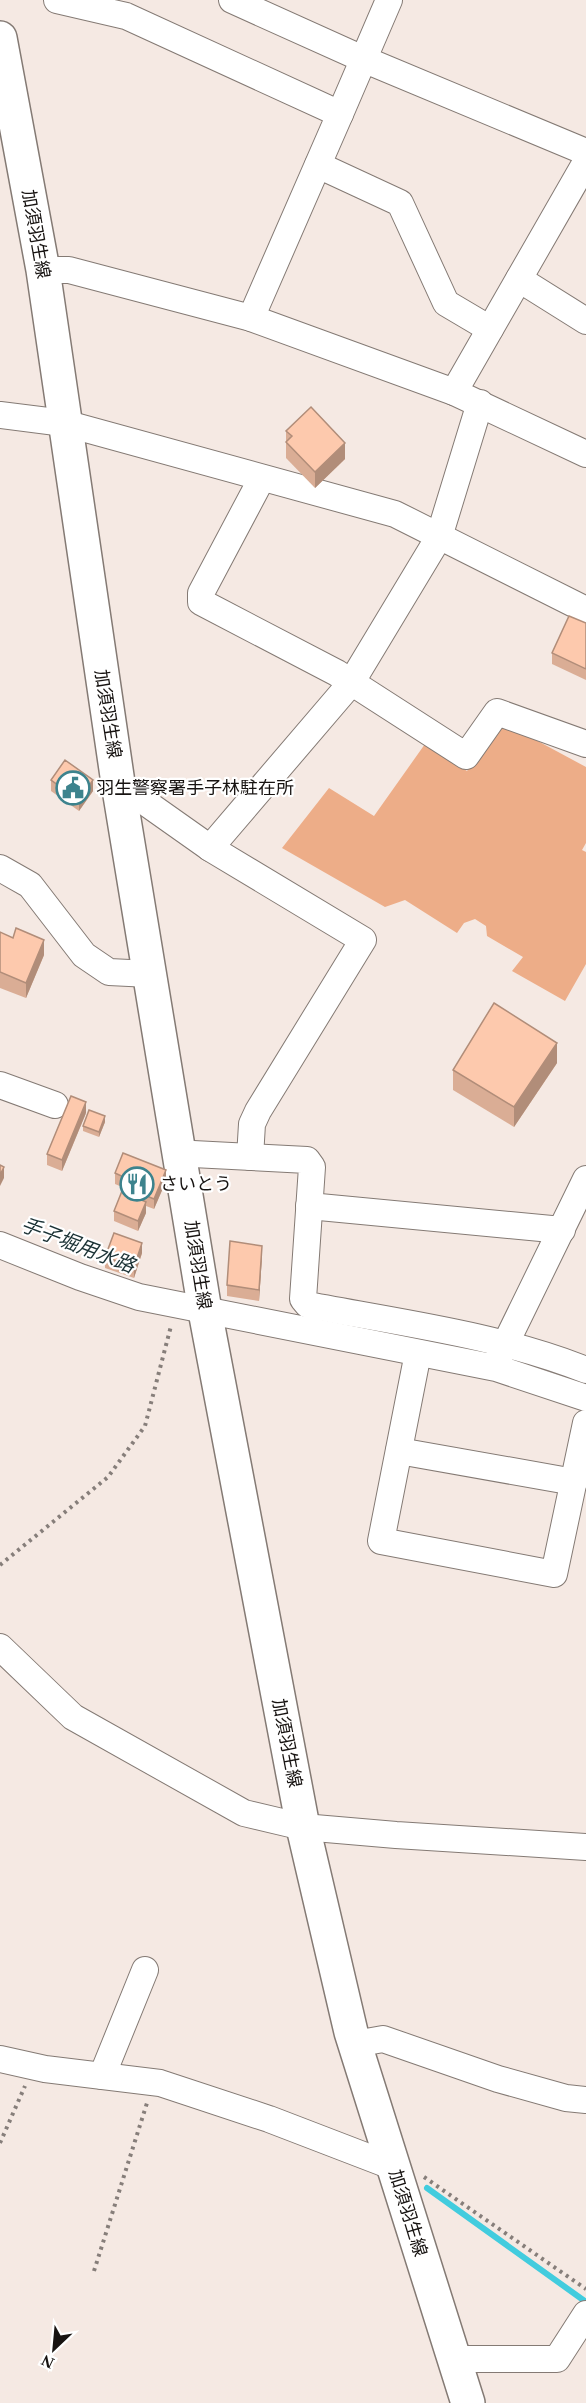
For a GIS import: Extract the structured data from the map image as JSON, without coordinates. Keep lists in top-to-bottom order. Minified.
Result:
{"streets":{"main road":["加須羽生線"]},"water":["手子堀用水路"],"places":{"public building":["羽生警察署手子林駐在所"],"restaurant":["さいとう"]},"north":"bottom left"}
